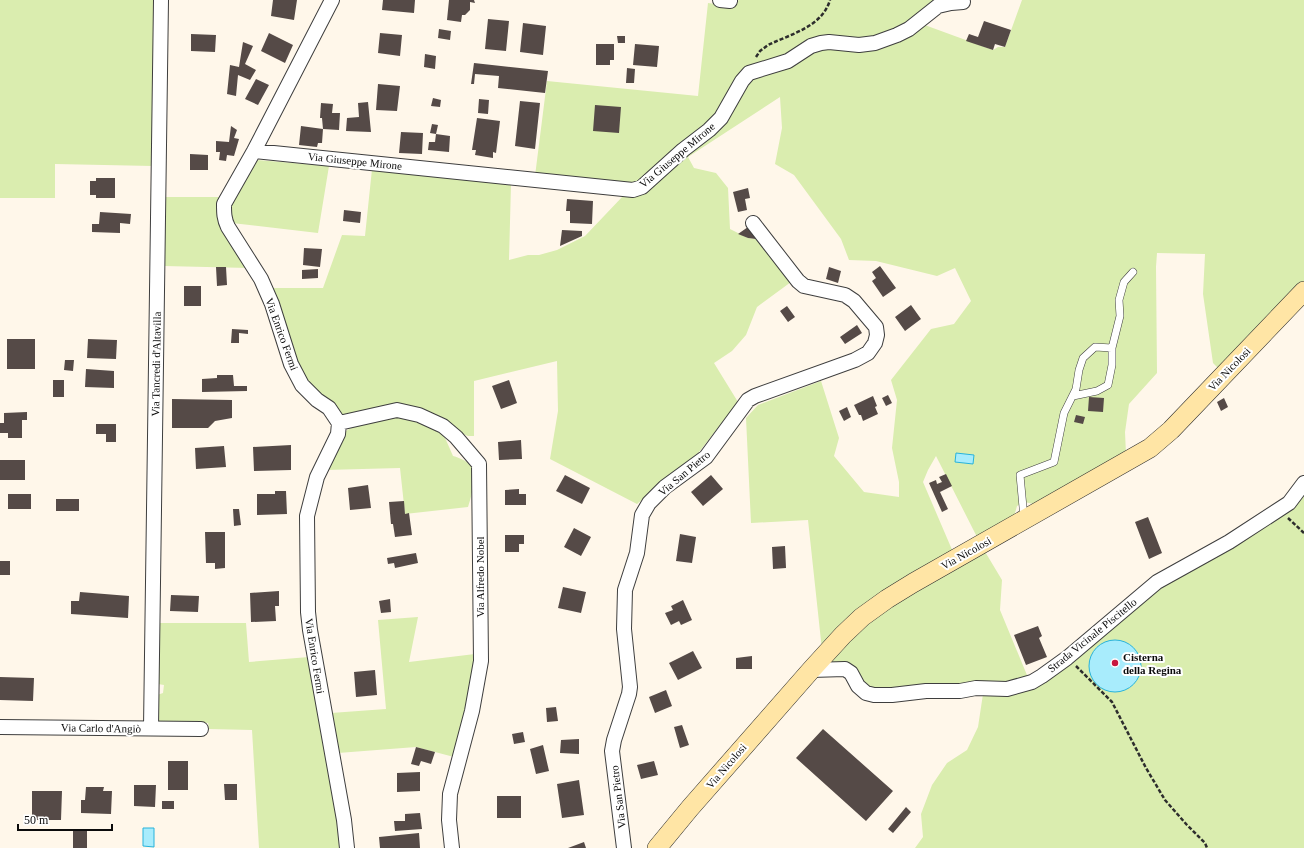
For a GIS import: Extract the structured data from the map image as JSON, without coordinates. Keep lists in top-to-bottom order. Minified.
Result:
{"streets":{"main road":["Via Nicolosi"],"street":["Via Giuseppe Mirone","Via Enrico Fermi","Via Tancredi d'Altavilla","Via San Pietro","Via Alfredo Nobel","Strada Vicinale Piscitello","Via Carlo d'Angiò"]},"crossings":[["Via Giuseppe Mirone","Via Enrico Fermi"],["Via Enrico Fermi","Via Alfredo Nobel"],["Via Tancredi d'Altavilla","Via Carlo d'Angiò"],["Via Nicolosi","Strada Vicinale Piscitello"]],"places":["Cisterna della Regina"],"scale_bar":"50 m"}
